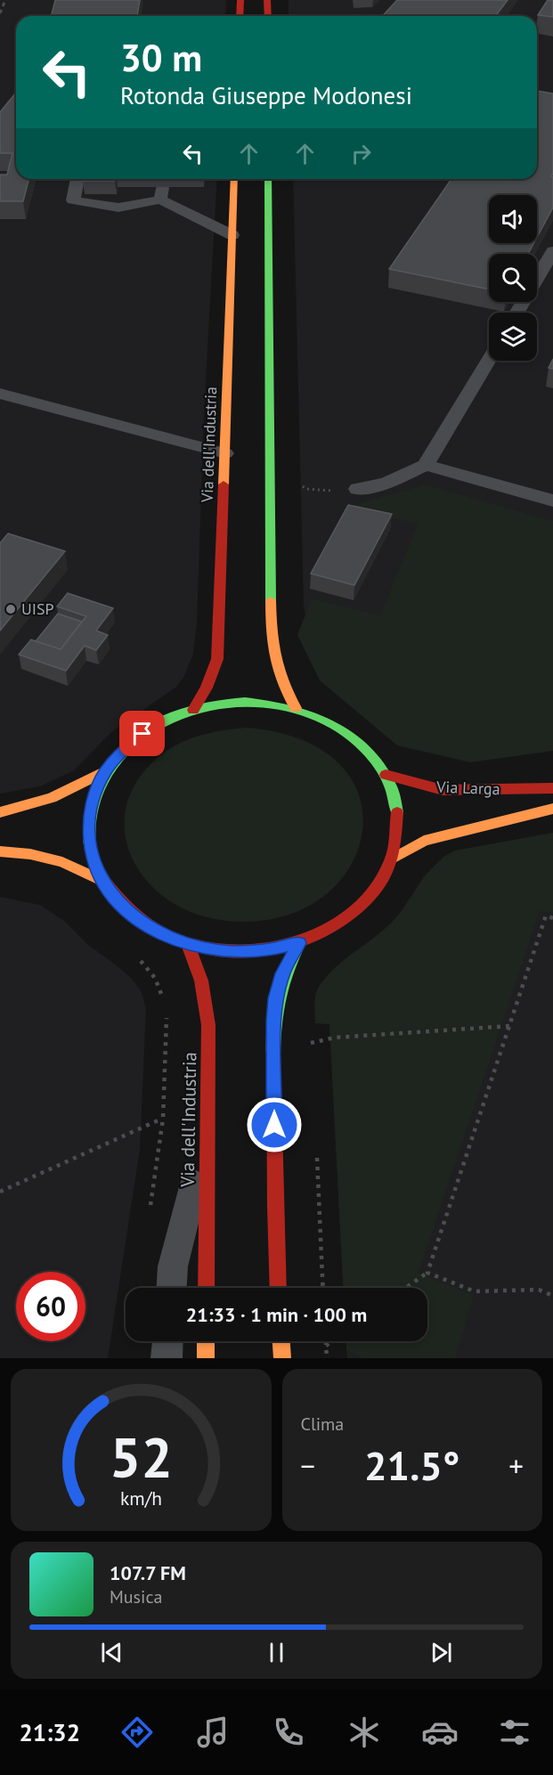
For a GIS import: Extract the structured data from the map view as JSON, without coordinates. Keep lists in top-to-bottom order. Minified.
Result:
{"streets":{"main road":["Via dell'Industria","Via Larga"]},"places":["UISP"],"page":{"turn":["30 m","Rotonda Giuseppe Modonesi"],"limit":"60","trip":"21:33 · 1 min · 100 m","tile":"Clima","heat":["−","21.5°","+"],"song":["107.7 FM","Musica"],"tabs":"21:32","gauge":["52","km/h"]}}
